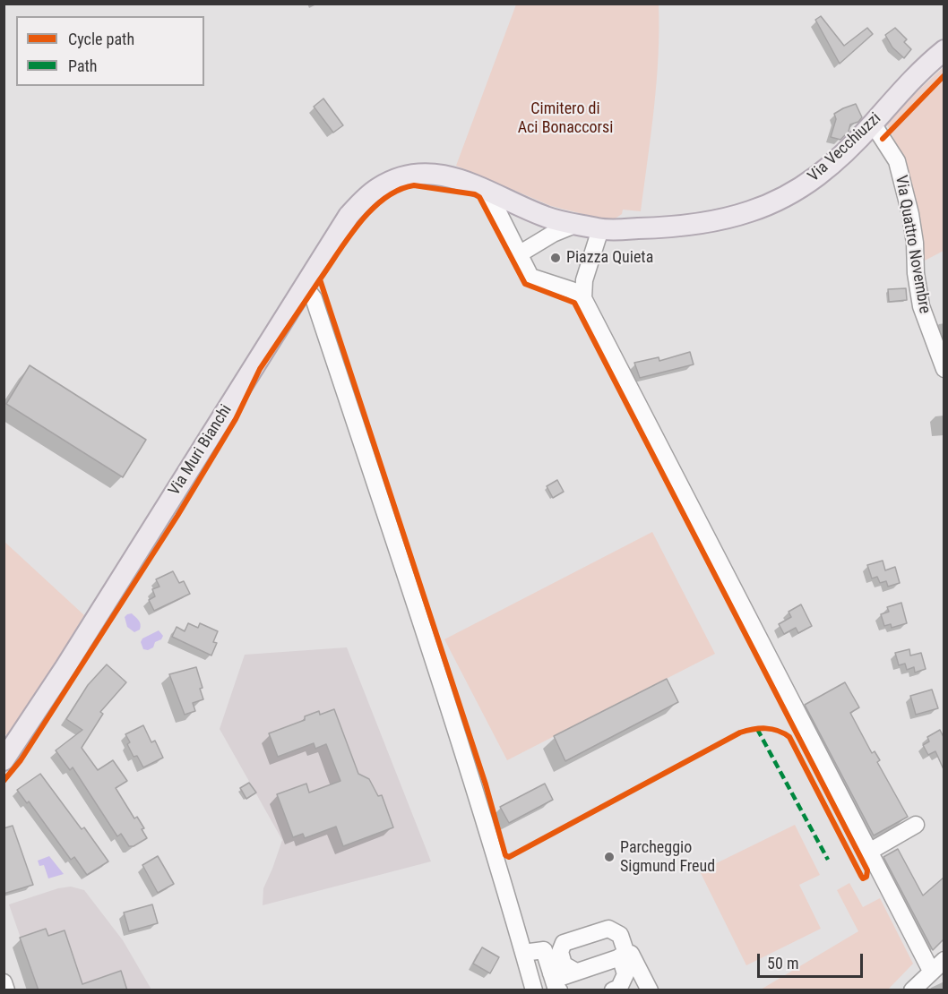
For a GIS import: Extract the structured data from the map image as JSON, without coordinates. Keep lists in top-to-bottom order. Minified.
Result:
{"streets":{"main road":["Via Vecchiuzzi","Via Muri Bianchi"],"street":["Via Quattro Novembre"]},"crossings":[["Via Vecchiuzzi","Via Quattro Novembre"],["Via Vecchiuzzi","Via Muri Bianchi"]],"parks":["Cimitero di Aci Bonaccorsi"],"places":["Piazza Quieta","Parcheggio Sigmund Freud"],"legend":["Cycle path","Path"],"scale_bar":"50 m"}
